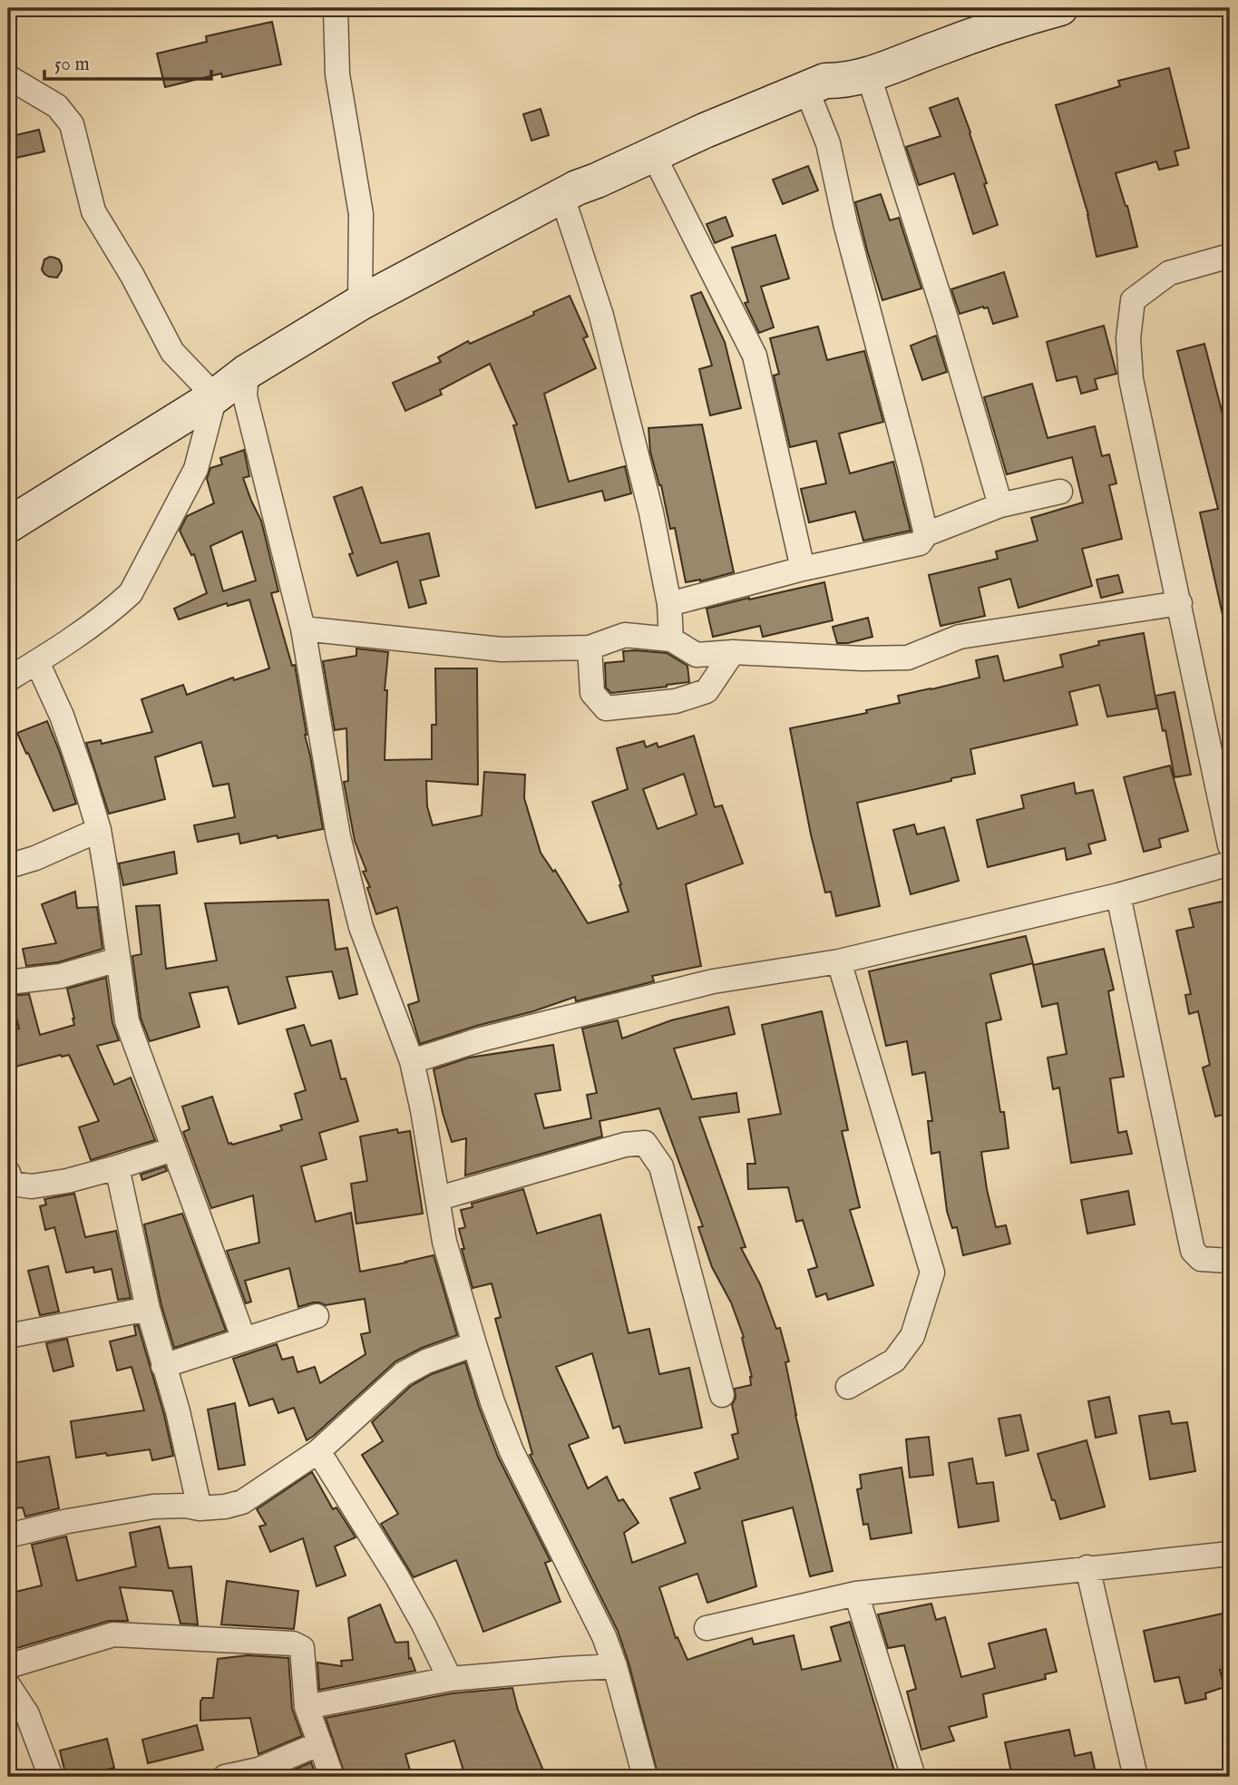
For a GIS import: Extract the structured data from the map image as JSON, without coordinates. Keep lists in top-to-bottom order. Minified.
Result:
{"scale_bar":"50 m"}
